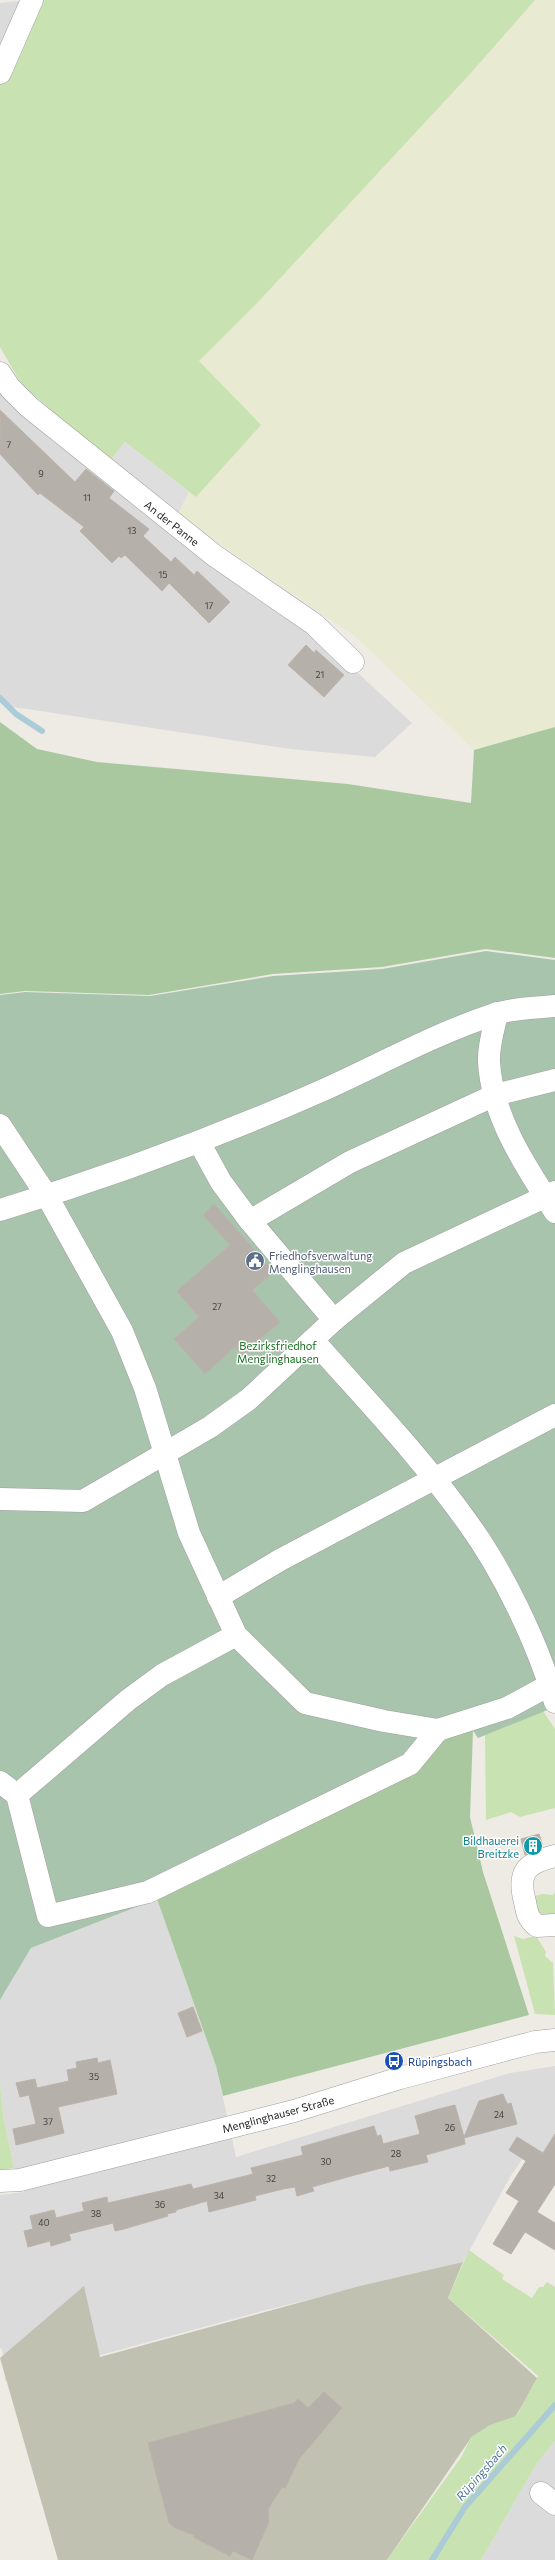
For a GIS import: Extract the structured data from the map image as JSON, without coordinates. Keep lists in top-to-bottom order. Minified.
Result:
{"streets":{"street":["An der Panne","Menglinghauser Straße"]},"water":["Rüpingsbach"],"parks":["Bezirksfriedhof Menglinghausen"],"places":{"public building":["Friedhofsverwaltung Menglinghausen"],"building":["Bildhauerei Breitzke"],"bus stop":["Rüpingsbach"]},"house_numbers":["7","9","11","13","15","17","21","27","35","24","37","26","28","30","32","34","36","38","40"]}
